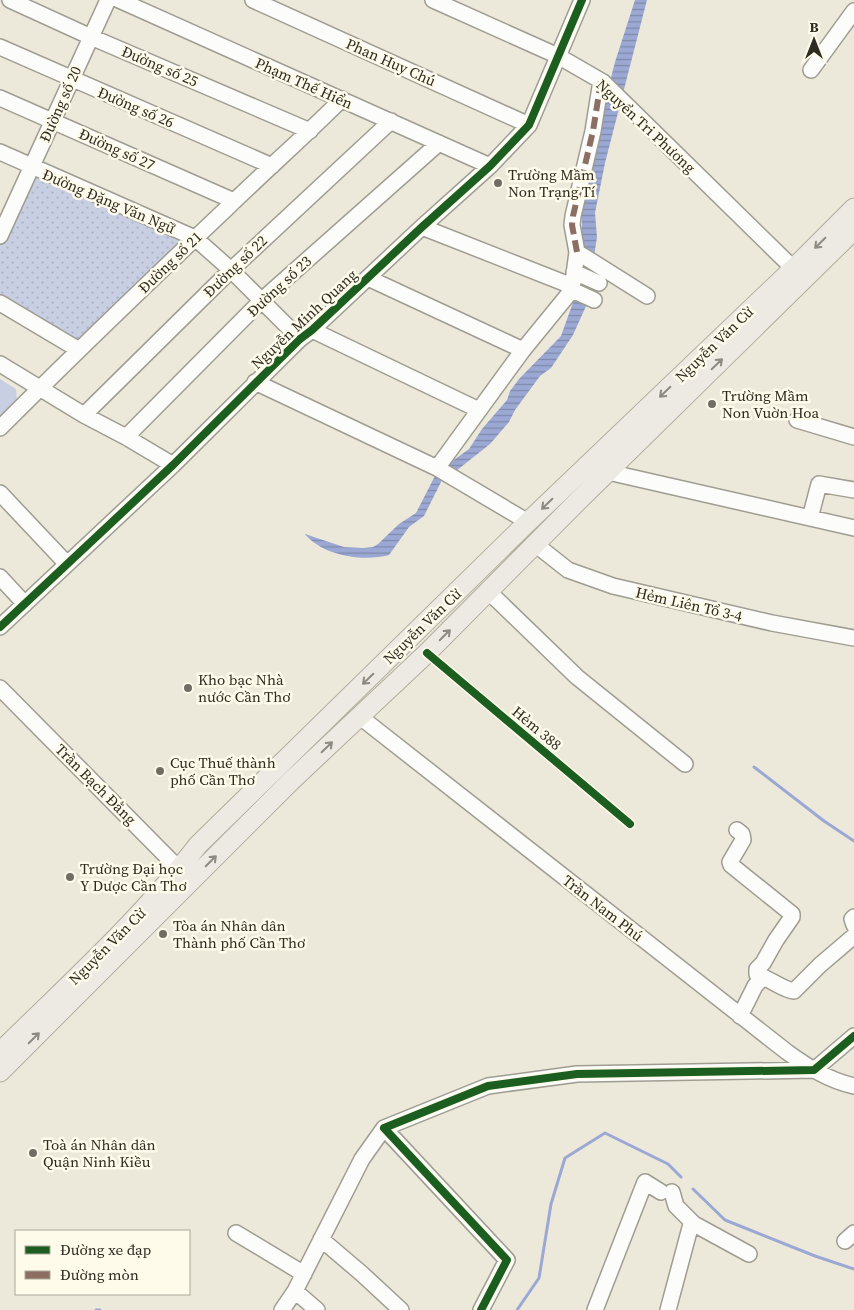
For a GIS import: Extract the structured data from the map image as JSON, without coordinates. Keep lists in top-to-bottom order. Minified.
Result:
{"streets":{"main road":["Nguyễn Văn Cừ"],"street":["Phan Huy Chú","Đường số 25","Phạm Thế Hiển","Đường số 20","Đường số 26","Nguyển Tri Phương","Đường số 27","Đường Đặng Văn Ngữ","Đường số 21","Đường số 22","Đường số 23","Nguyễn Minh Quang","Hẻm Liên Tổ 3-4","Trần Bạch Đằng","Trần Nam Phú"],"cycle path":["Hẻm 388"]},"crossings":[["Phan Huy Chú","Nguyễn Minh Quang"],["Đường số 25","Đường số 20"],["Đường số 25","Đường số 21"],["Phạm Thế Hiển","Đường số 21"],["Phạm Thế Hiển","Đường số 22"],["Phạm Thế Hiển","Đường số 23"],["Phạm Thế Hiển","Nguyễn Minh Quang"],["Đường số 20","Đường số 26"],["Đường số 20","Đường số 27"],["Đường số 20","Đường Đặng Văn Ngữ"],["Đường số 26","Đường số 21"],["Nguyển Tri Phương","Nguyễn Minh Quang"],["Nguyển Tri Phương","Nguyễn Văn Cừ"],["Đường số 27","Đường số 21"],["Đường Đặng Văn Ngữ","Đường số 21"],["Đường Đặng Văn Ngữ","Đường số 22"],["Đường Đặng Văn Ngữ","Đường số 23"],["Đường Đặng Văn Ngữ","Nguyễn Minh Quang"],["Nguyễn Văn Cừ","Hẻm Liên Tổ 3-4"],["Nguyễn Văn Cừ","Trần Bạch Đằng"],["Nguyễn Văn Cừ","Trần Nam Phú"]],"places":["Trường Mầm Non Trạng Tí","Trường Mầm Non Vuờn Hoa","Kho bạc Nhà nước Cần Thơ","Cục Thuế thành phố Cần Thơ","Trường Đại học Y Dược Cần Thơ","Tòa án Nhân dân Thành phố Cần Thơ","Toà án Nhân dân Quận Ninh Kiều"],"legend":["Đường xe đạp","Đường mòn"],"north":"top"}
